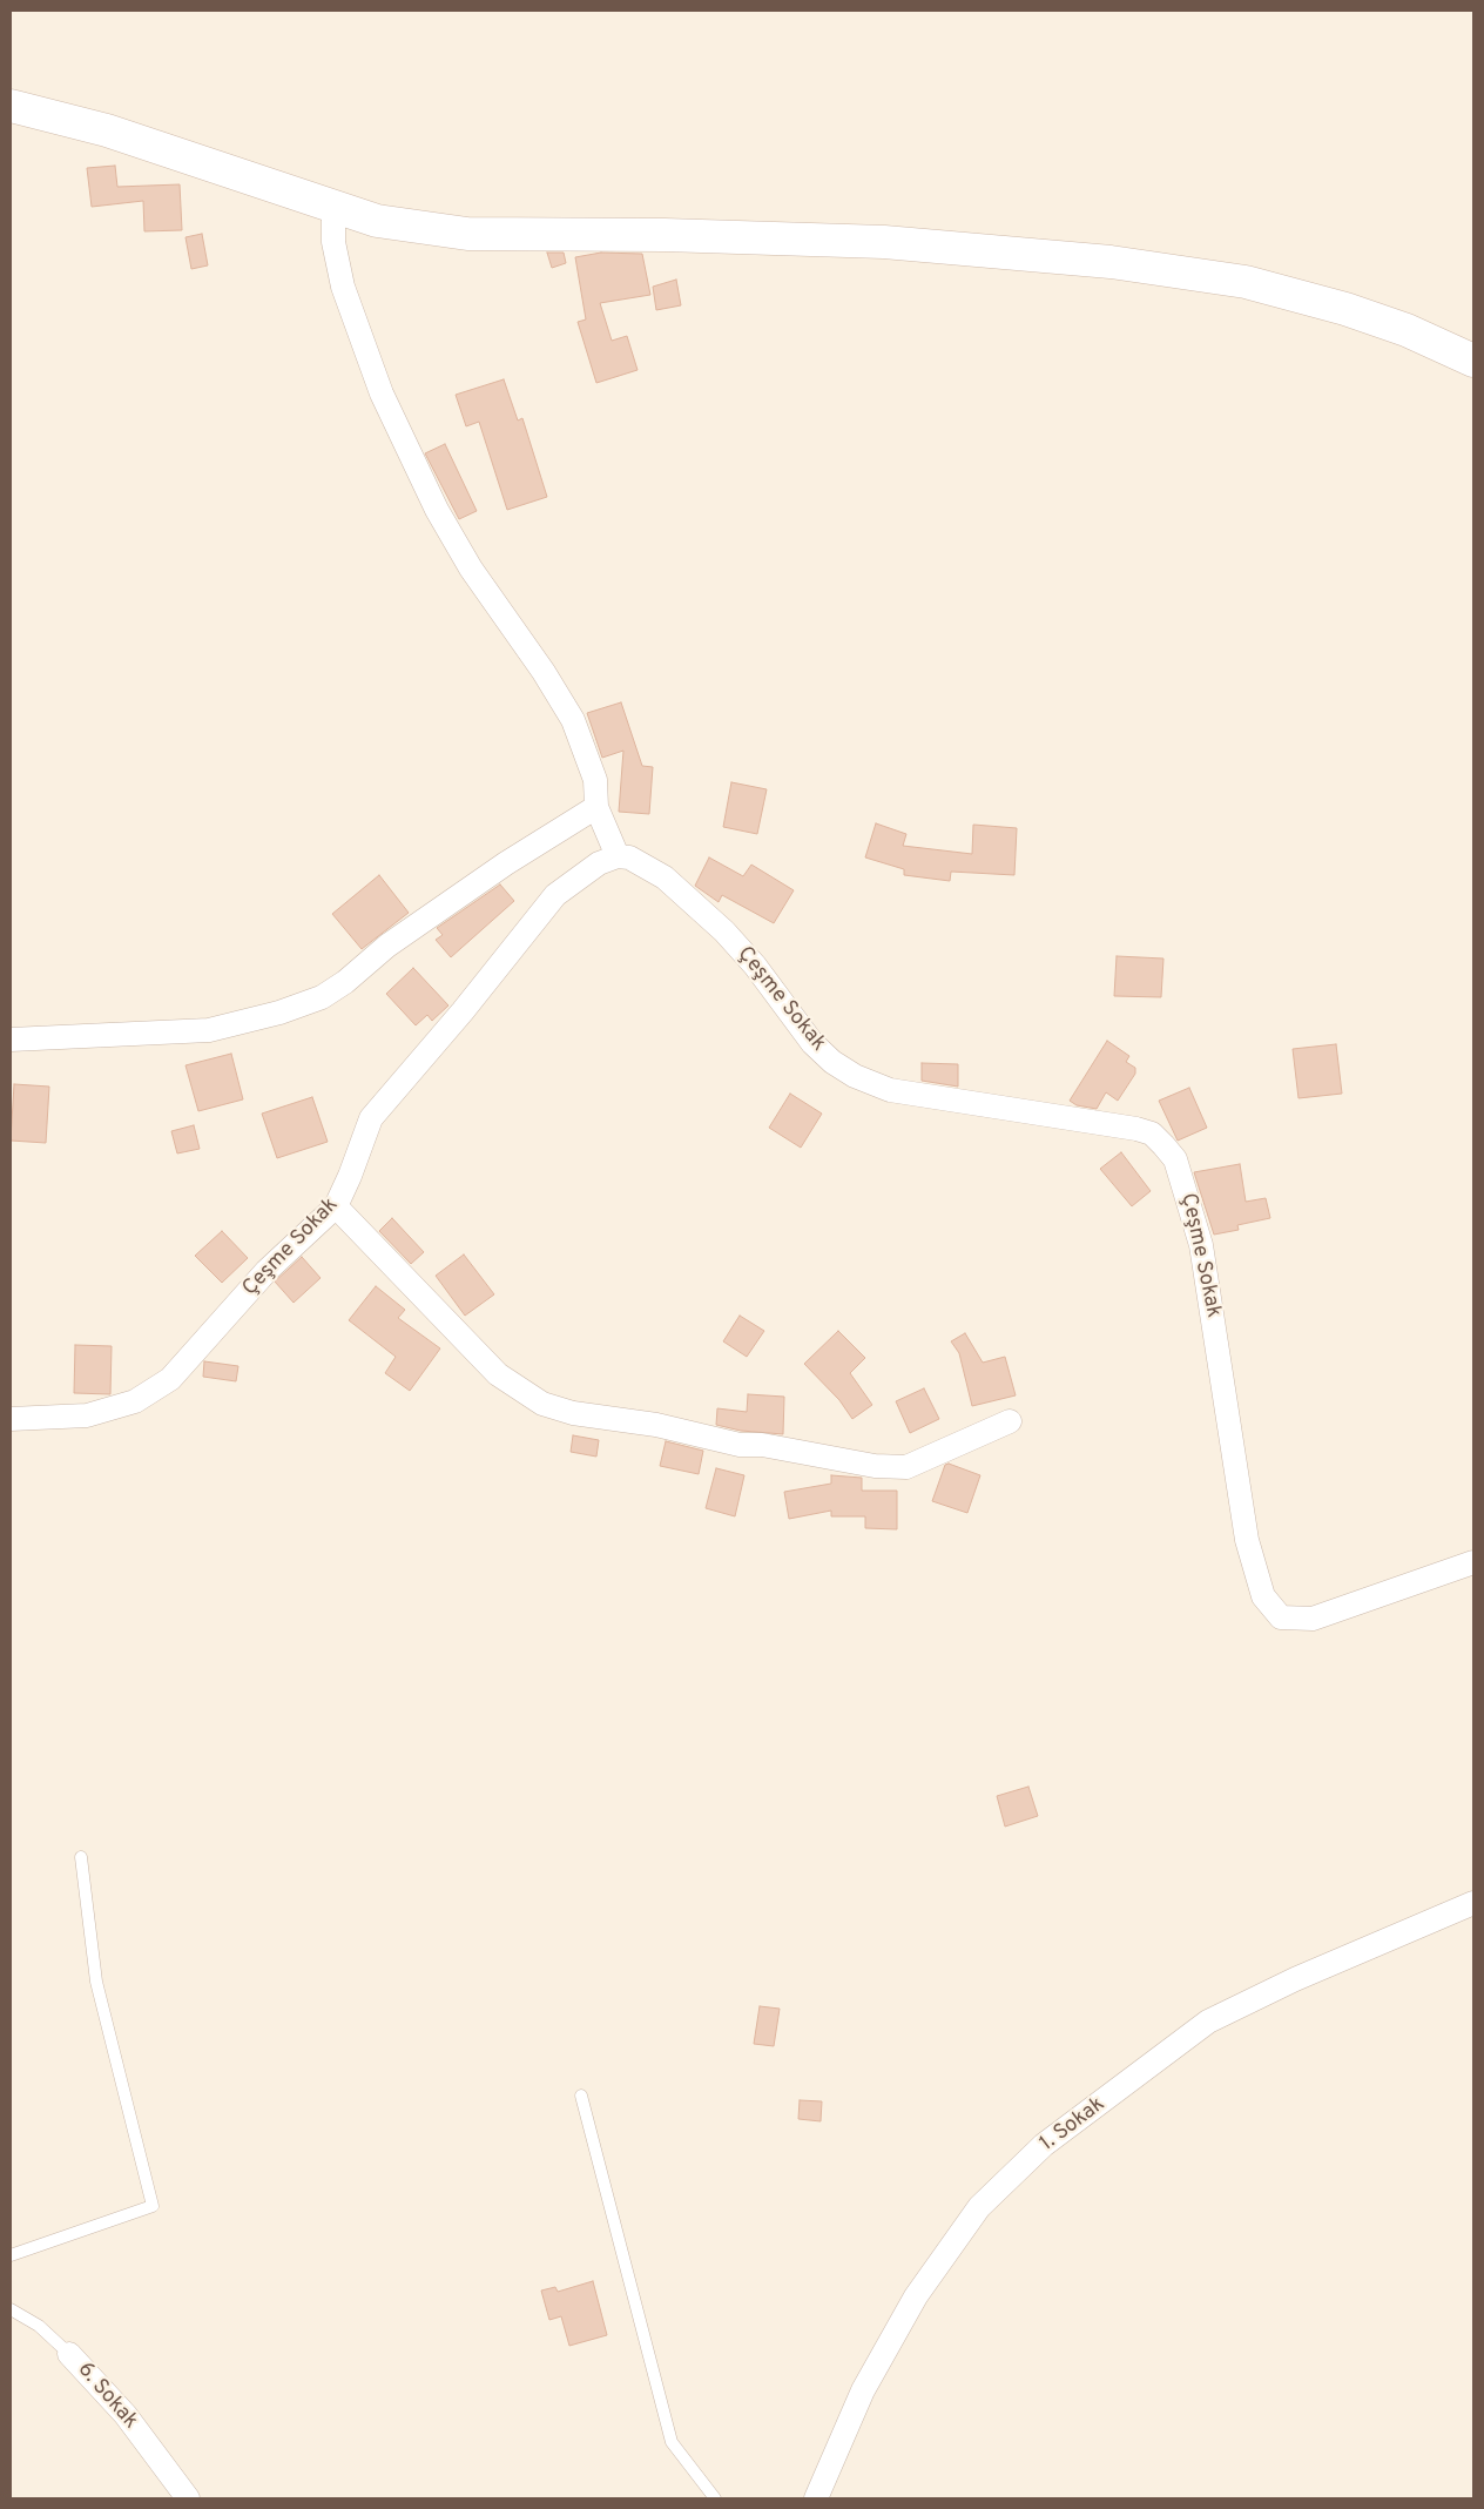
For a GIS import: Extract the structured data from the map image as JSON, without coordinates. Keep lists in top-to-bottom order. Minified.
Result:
{"streets":{"street":["Çeşme Sokak","1. Sokak","6. Sokak"]}}
